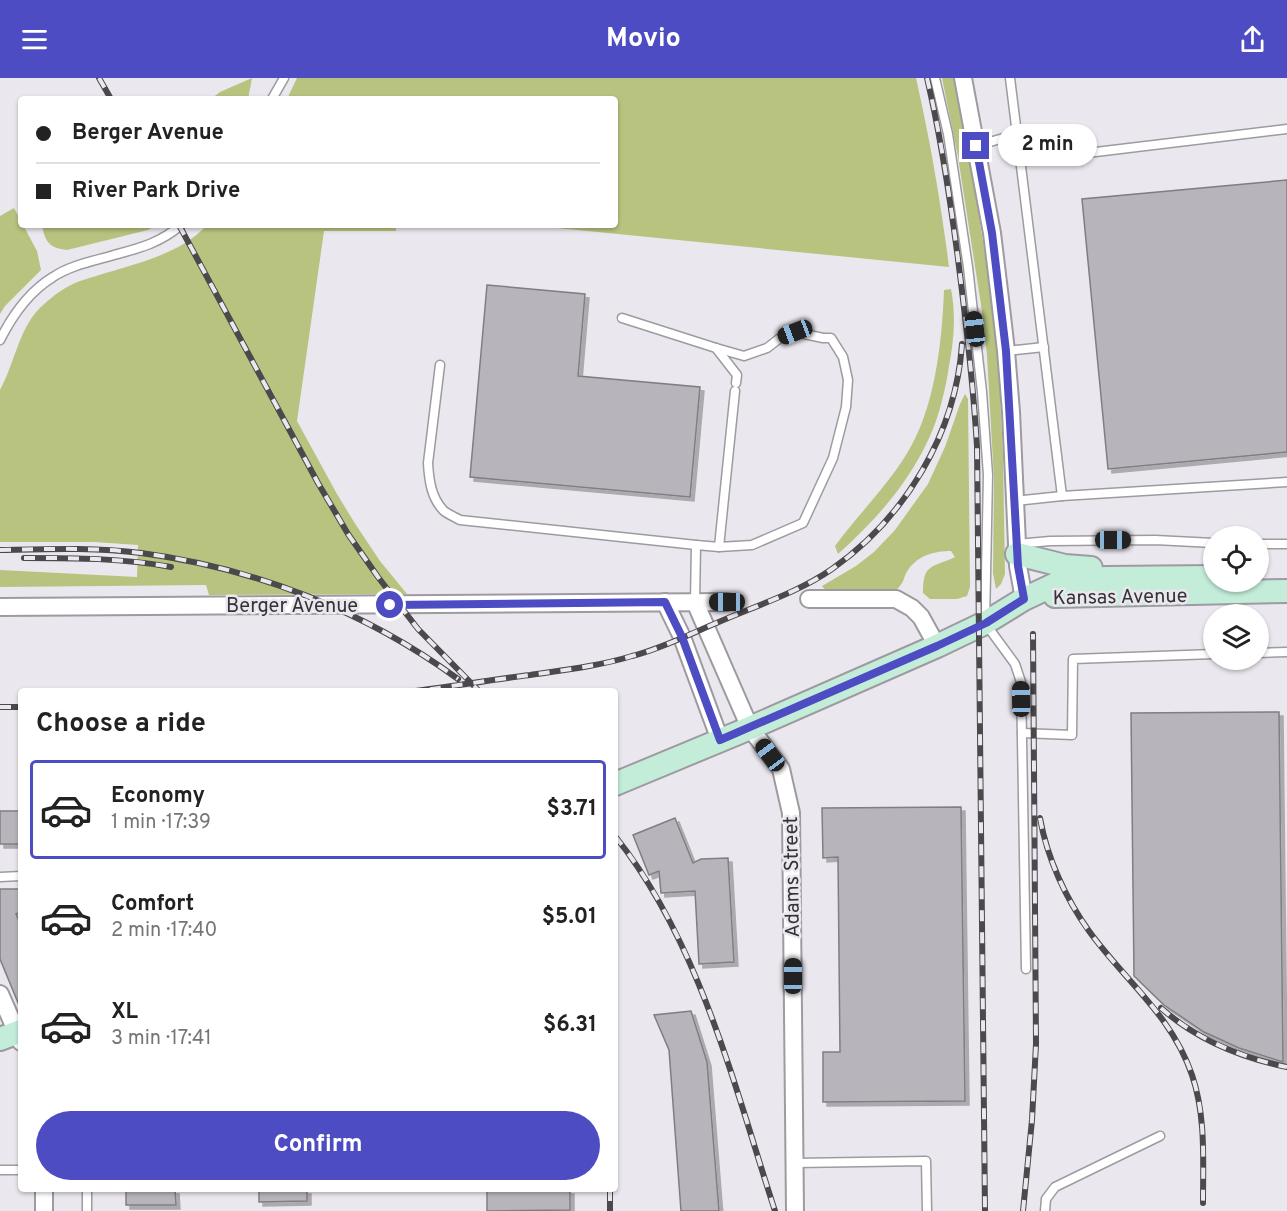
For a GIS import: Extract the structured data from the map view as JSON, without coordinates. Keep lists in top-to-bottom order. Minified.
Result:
{"streets":{"main road":["Kansas Avenue"],"street":["Berger Avenue","Adams Street"]},"crossings":[["Kansas Avenue","Adams Street"],["Berger Avenue","Adams Street"]],"page":{"header":"Movio","banner":["Berger Avenue","River Park Drive"],"bubble":"2 min","heading":"Choose a ride","list":[{"name":"Economy","note":"1 min · 17:39","value":"$3.71"},{"name":"Comfort","note":"2 min · 17:40","value":"$5.01"},{"name":"XL","note":"3 min · 17:41","value":"$6.31"}],"buttons":"Confirm"}}
